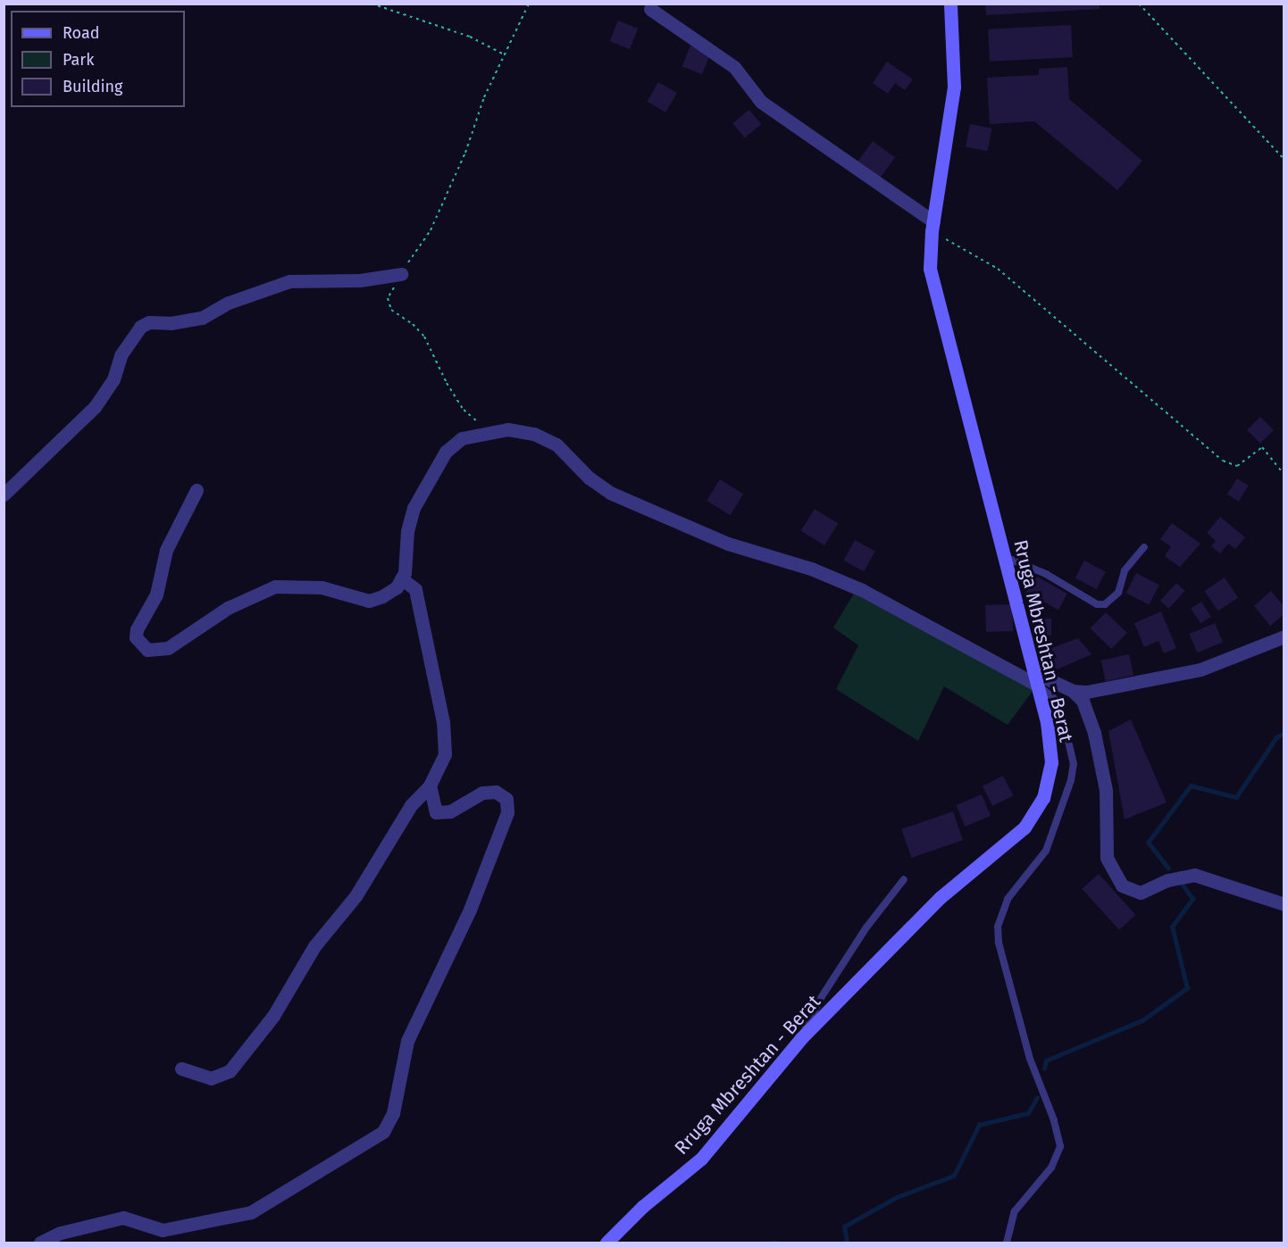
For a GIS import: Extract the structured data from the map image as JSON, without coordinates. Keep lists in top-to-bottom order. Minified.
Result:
{"streets":{"street":["Rruga Mbreshtan - Berat"]},"legend":["Road","Park","Building"]}
